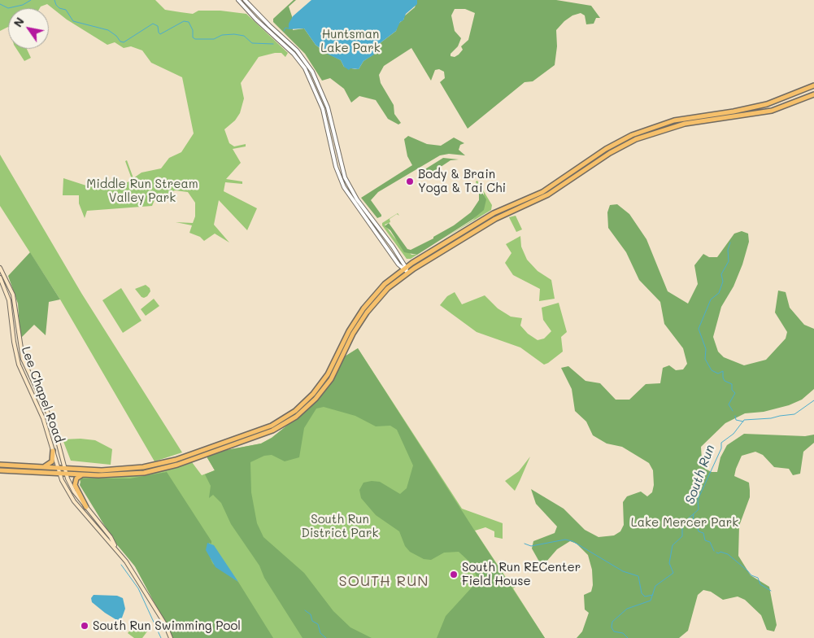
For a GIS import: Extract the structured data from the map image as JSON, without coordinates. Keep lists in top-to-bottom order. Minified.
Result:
{"streets":{"main road":["Lee Chapel Road"]},"districts":["SOUTH RUN"],"water":["South Run"],"parks":["Huntsman Lake Park","Middle Run Stream Valley Park","South Run District Park","Lake Mercer Park"],"places":["Body & Brain Yoga & Tai Chi","South Run RECenter Field House","South Run Swimming Pool"],"north":"top left"}
